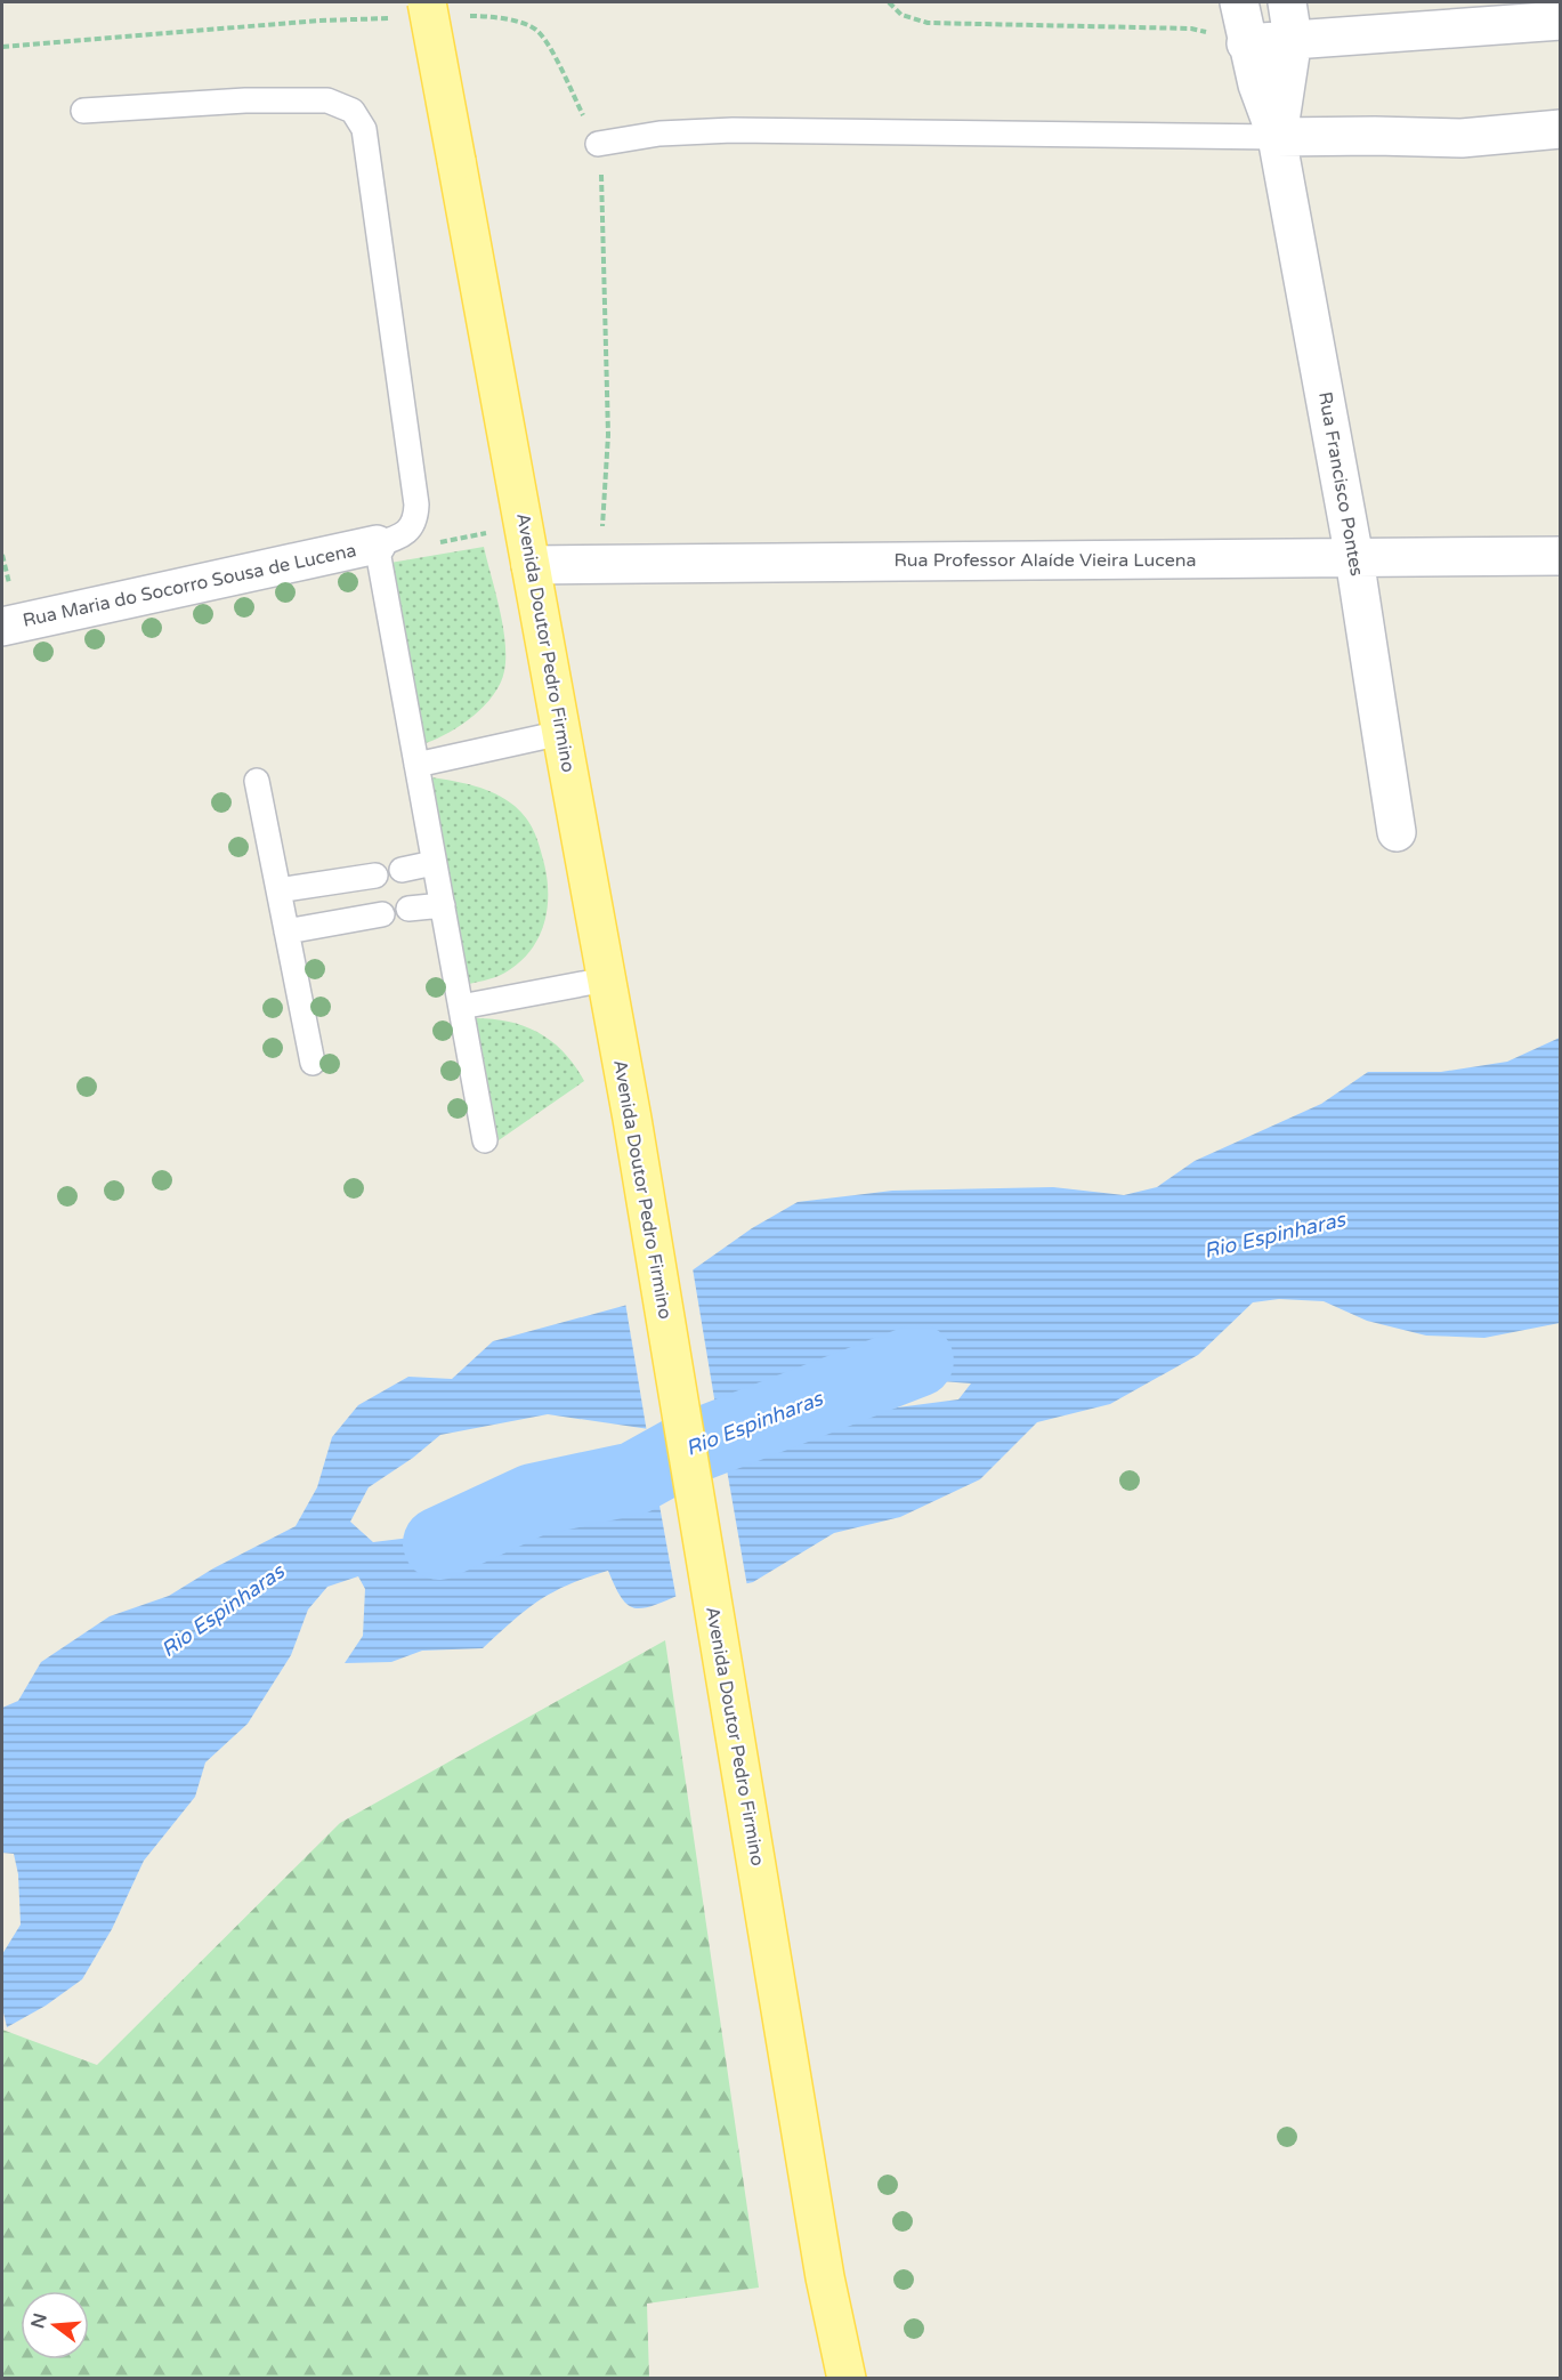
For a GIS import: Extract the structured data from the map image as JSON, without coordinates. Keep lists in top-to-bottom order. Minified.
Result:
{"streets":{"main road":["Avenida Doutor Pedro Firmino"],"street":["Rua Francisco Pontes","Rua Professor Alaíde Vieira Lucena","Rua Maria do Socorro Sousa de Lucena"]},"crossings":[["Rua Francisco Pontes","Rua Professor Alaíde Vieira Lucena"],["Rua Professor Alaíde Vieira Lucena","Avenida Doutor Pedro Firmino"]],"water":["Rio Espinharas"],"north":"left"}
